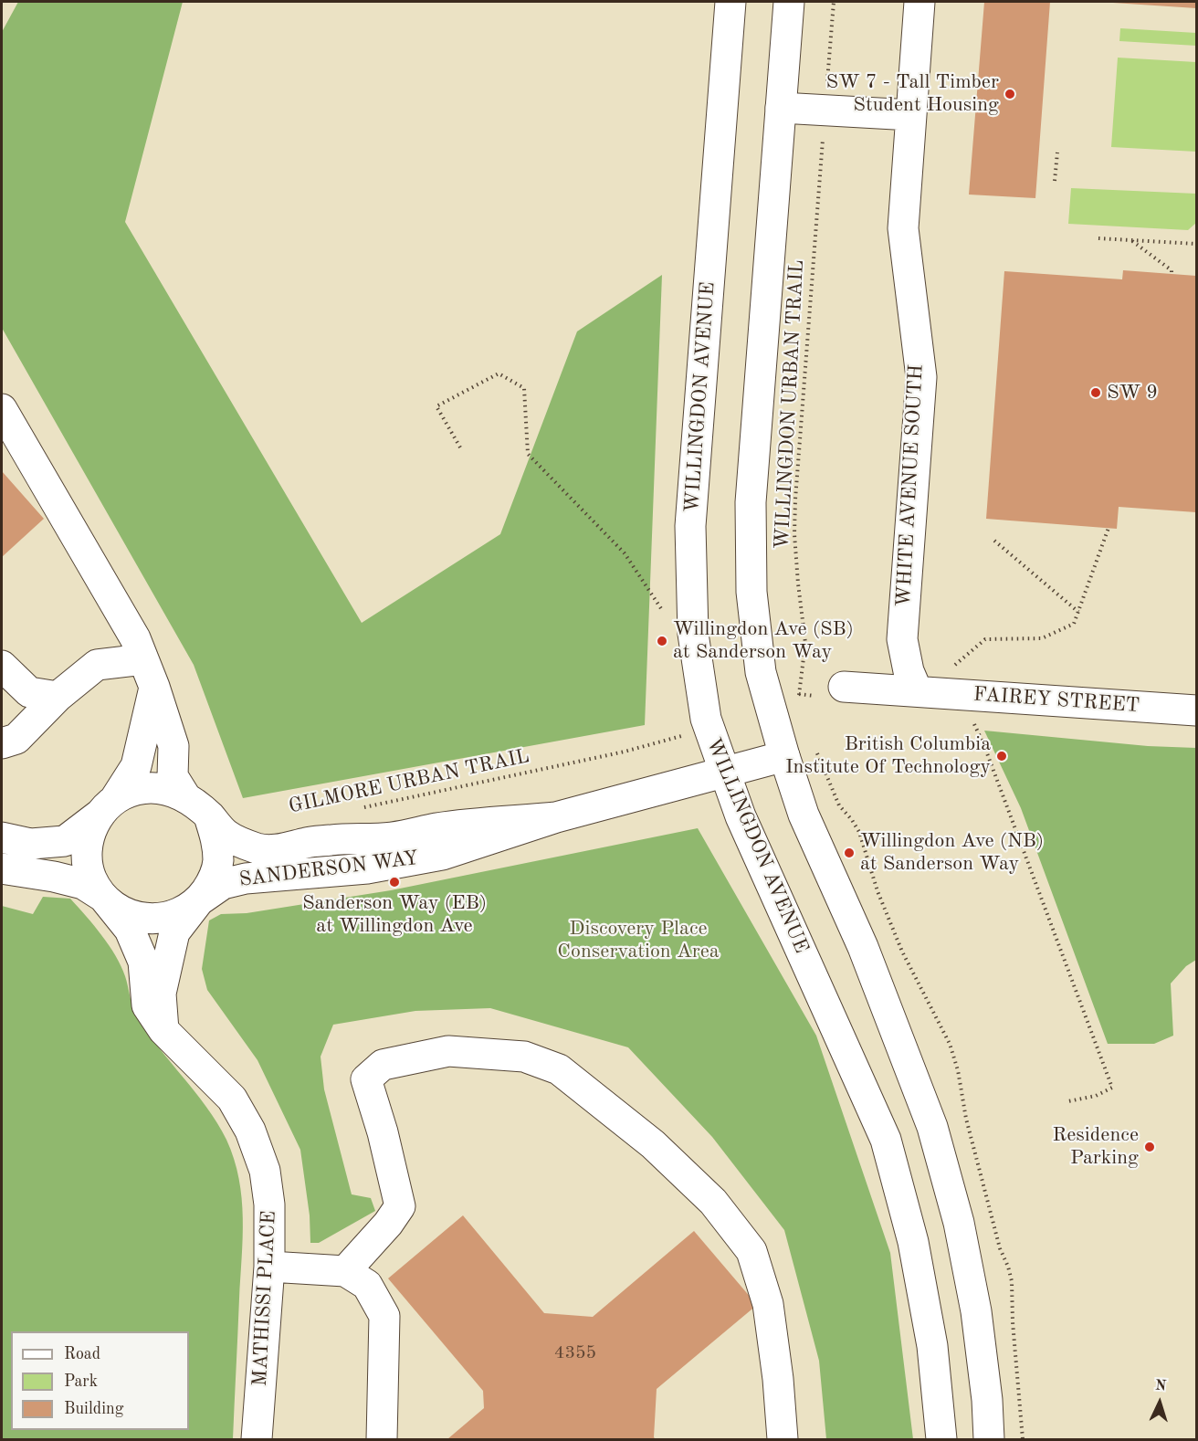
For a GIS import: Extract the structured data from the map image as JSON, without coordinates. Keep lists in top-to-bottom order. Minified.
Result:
{"streets":{"street":["WILLINGDON AVENUE","WHITE AVENUE SOUTH","FAIREY STREET","SANDERSON WAY","MATHISSI PLACE"],"path":["WILLINGDON URBAN TRAIL","GILMORE URBAN TRAIL"]},"crossings":[["WILLINGDON AVENUE","SANDERSON WAY"],["WHITE AVENUE SOUTH","FAIREY STREET"],["SANDERSON WAY","MATHISSI PLACE"]],"parks":["Discovery Place Conservation Area"],"places":["SW 7 - Tall Timber Student Housing","SW 9","Willingdon Ave (SB) at Sanderson Way","British Columbia Institute Of Technology","Willingdon Ave (NB) at Sanderson Way","Sanderson Way (EB) at Willingdon Ave","Residence Parking"],"house_numbers":["4355"],"legend":["Road","Park","Building"],"north":"top"}
